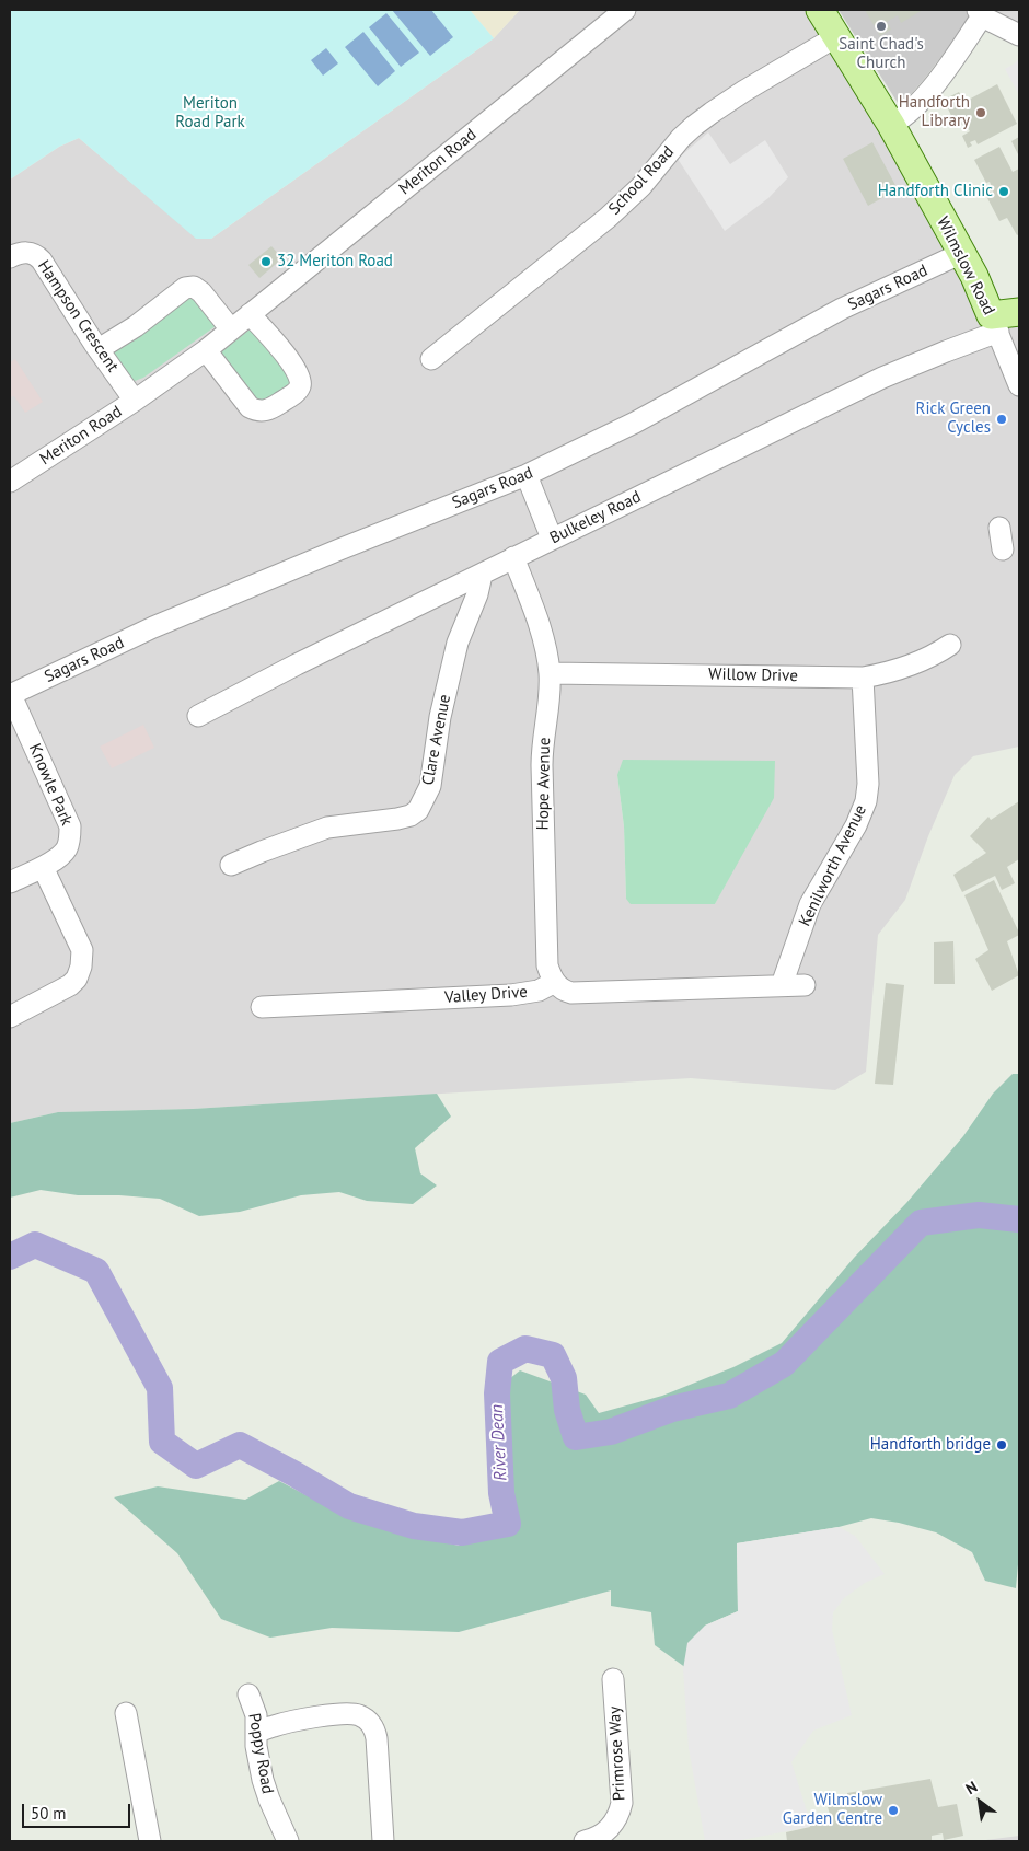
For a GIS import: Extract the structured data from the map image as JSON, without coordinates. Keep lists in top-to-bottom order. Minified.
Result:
{"streets":{"main road":["Wilmslow Road"],"street":["Meriton Road","School Road","Sagars Road","Hampson Crescent","Bulkeley Road","Willow Drive","Clare Avenue","Hope Avenue","Knowle Park","Kenilworth Avenue","Valley Drive","Poppy Road","Primrose Way"]},"crossings":[["Meriton Road","Hampson Crescent"],["School Road","Wilmslow Road"],["Wilmslow Road","Sagars Road"],["Wilmslow Road","Bulkeley Road"],["Sagars Road","Knowle Park"],["Bulkeley Road","Clare Avenue"],["Bulkeley Road","Hope Avenue"],["Willow Drive","Hope Avenue"],["Willow Drive","Kenilworth Avenue"],["Hope Avenue","Valley Drive"]],"water":["River Dean"],"parks":["Meriton Road Park"],"places":["Saint Chad's Church","Handforth Library","Handforth Clinic","32 Meriton Road","Rick Green Cycles","Handforth bridge","Wilmslow Garden Centre"],"scale_bar":"50 m","north":"top left"}
